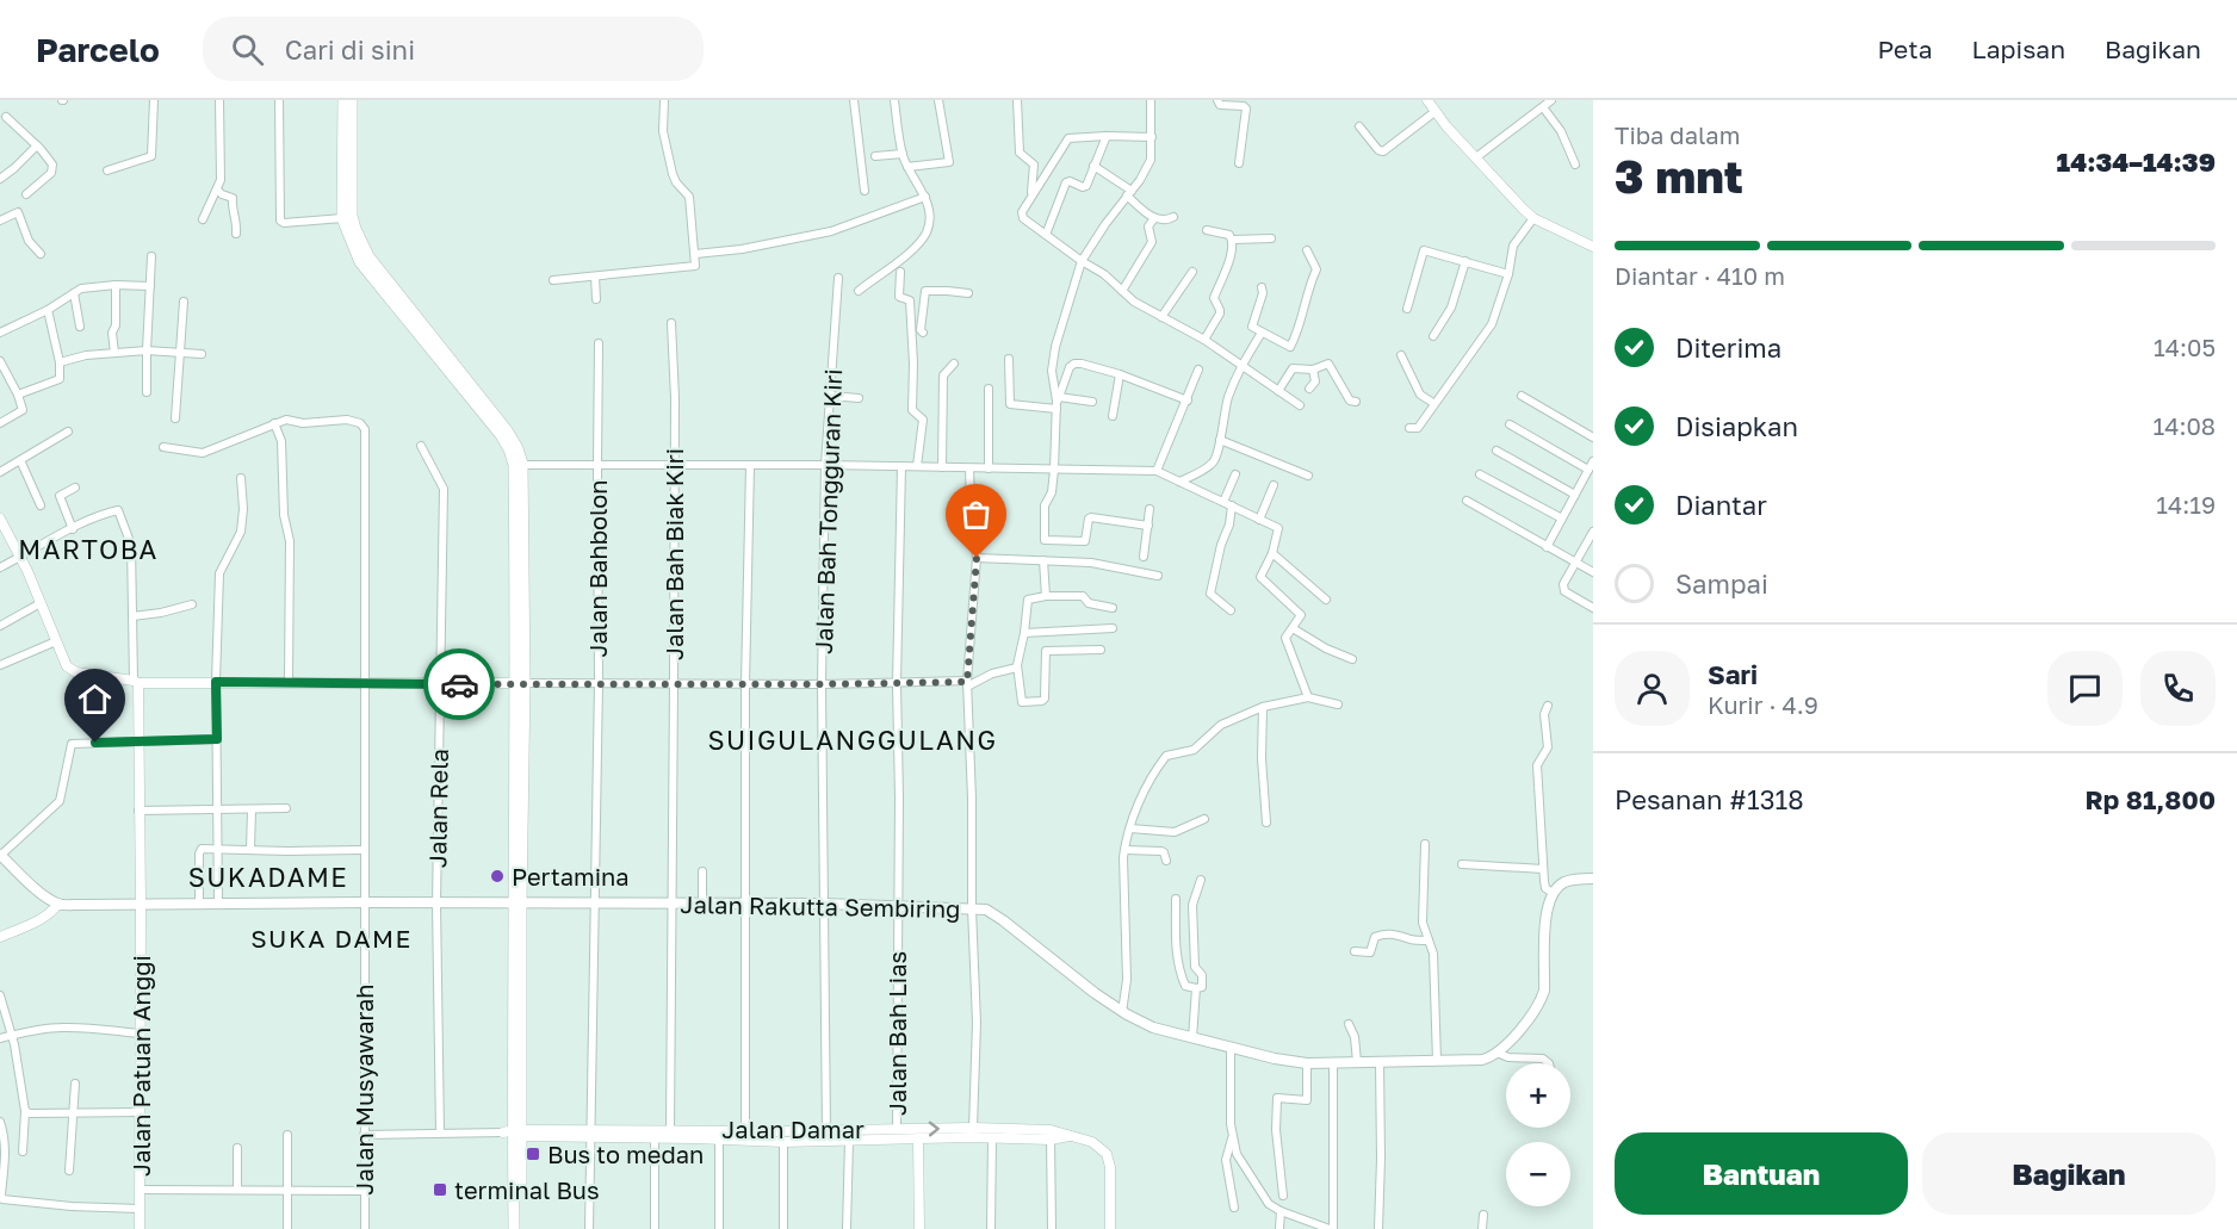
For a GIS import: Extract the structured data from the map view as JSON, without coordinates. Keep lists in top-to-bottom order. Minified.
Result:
{"streets":{"main road":["Jalan Rakutta Sembiring"],"street":["Jalan Bah Tongguran Kiri","Jalan Bah Biak Kiri","Jalan Bahbolon","Jalan Rela","Jalan Bah Lias","Jalan Patuan Anggi","Jalan Musyawarah","Jalan Damar"]},"crossings":[["Jalan Bah Tongguran Kiri","Jalan Rakutta Sembiring"],["Jalan Bah Tongguran Kiri","Jalan Damar"],["Jalan Bah Biak Kiri","Jalan Rakutta Sembiring"],["Jalan Bah Biak Kiri","Jalan Damar"],["Jalan Bahbolon","Jalan Rakutta Sembiring"],["Jalan Bahbolon","Jalan Damar"],["Jalan Rela","Jalan Rakutta Sembiring"],["Jalan Rakutta Sembiring","Jalan Bah Lias"],["Jalan Rakutta Sembiring","Jalan Patuan Anggi"],["Jalan Rakutta Sembiring","Jalan Musyawarah"],["Jalan Bah Lias","Jalan Damar"]],"districts":["MARTOBA","SUIGULANGGULANG","SUKADAME","SUKA DAME"],"places":{"other":["Pertamina"],"transit":["Bus to medan","terminal Bus"]},"page":{"header":"Parcelo","search":"Cari di sini","nav":["Peta","Lapisan","Bagikan"],"heading":["3 mnt","Tiba dalam","14:34–14:39"],"panel":["Sari","Kurir · 4.9","Pesanan #1318","Rp 81,800"],"bar":"Diantar · 410 m","list":[["Diterima","14:05"],["Disiapkan","14:08"],["Diantar","14:19"],"Sampai"],"map_buttons":["+","−"],"buttons":["Bantuan","Bagikan"]}}
